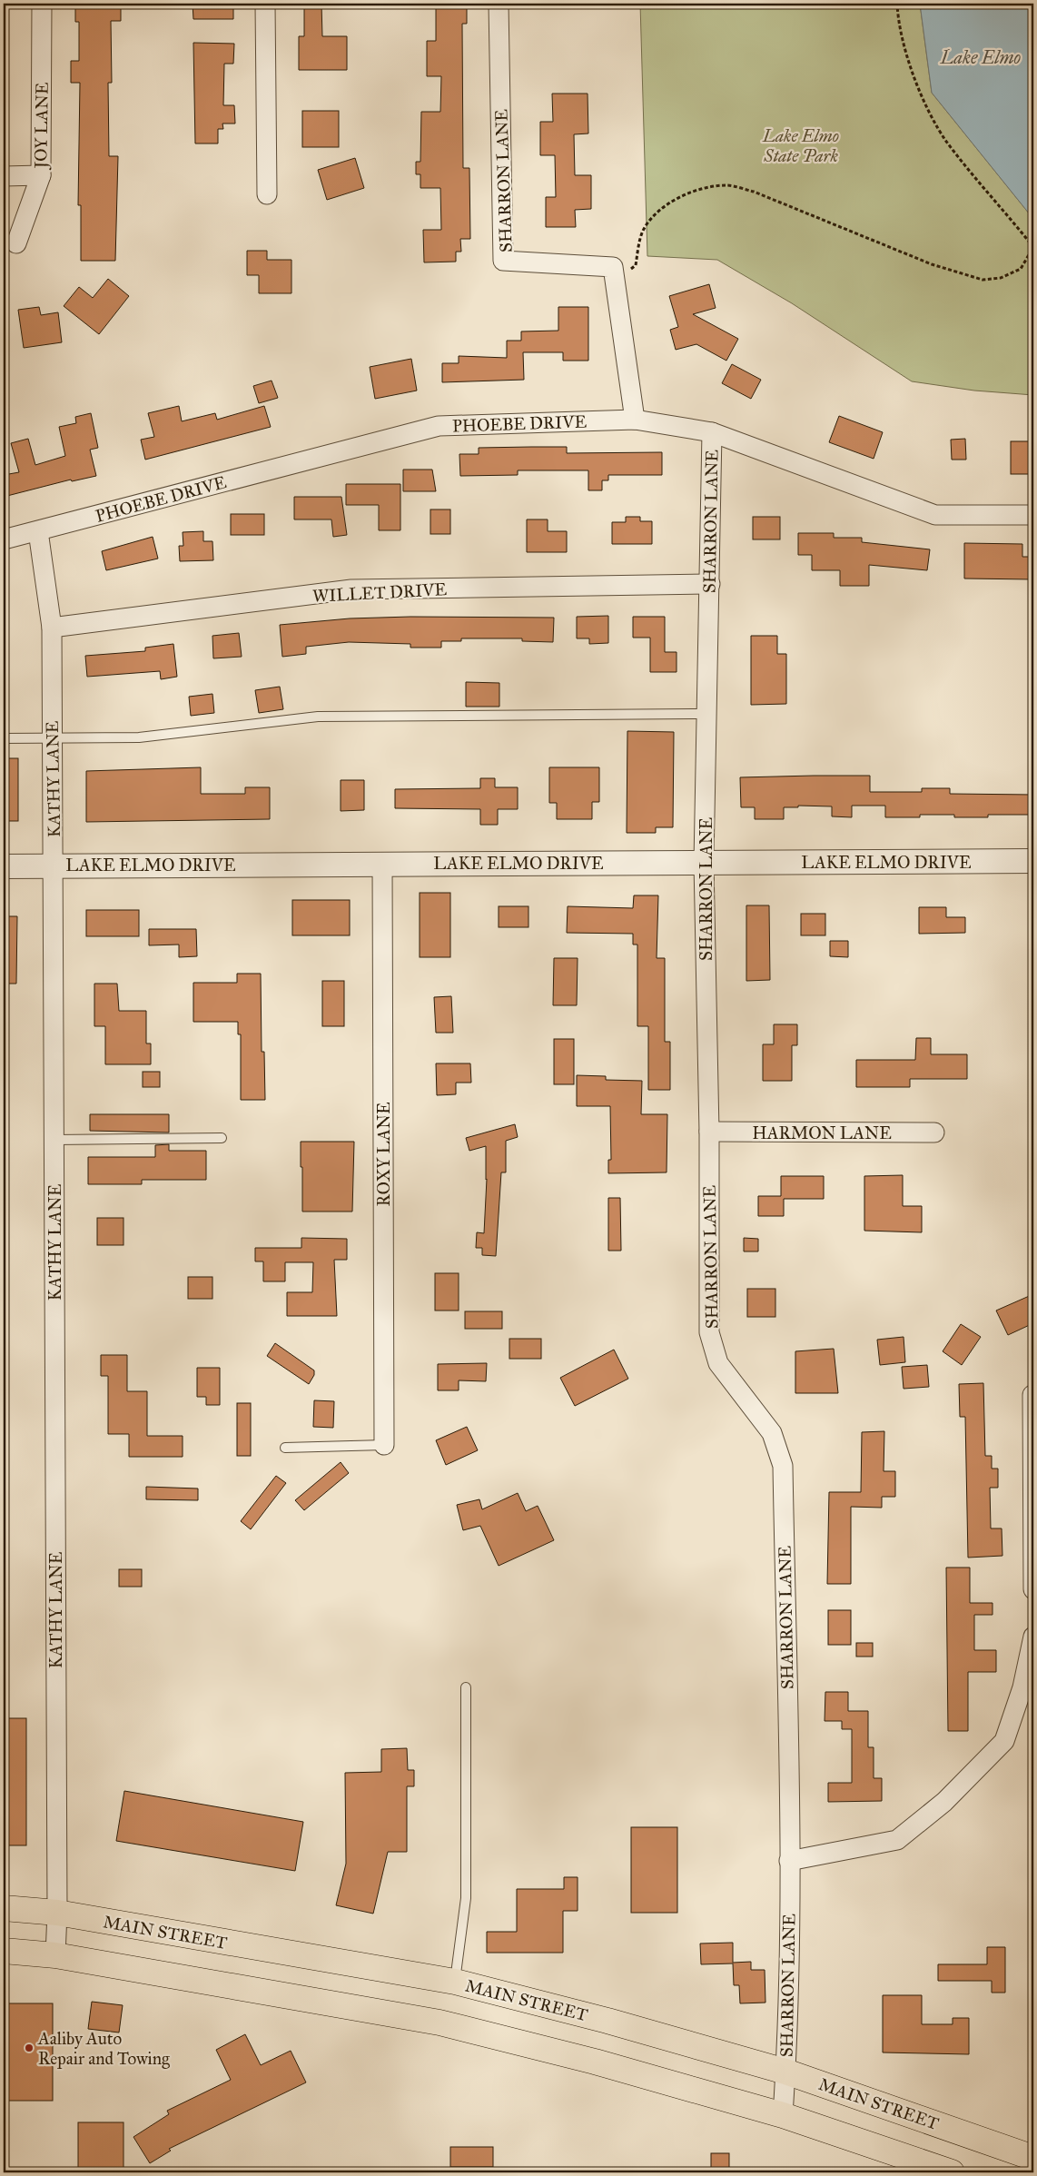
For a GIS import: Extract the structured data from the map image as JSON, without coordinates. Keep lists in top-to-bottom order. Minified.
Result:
{"streets":{"main road":["MAIN STREET"],"street":["JOY LANE","SHARRON LANE","PHOEBE DRIVE","WILLET DRIVE","KATHY LANE","LAKE ELMO DRIVE","HARMON LANE","ROXY LANE"]},"crossings":[["SHARRON LANE","PHOEBE DRIVE"],["SHARRON LANE","WILLET DRIVE"],["SHARRON LANE","LAKE ELMO DRIVE"],["SHARRON LANE","HARMON LANE"],["SHARRON LANE","MAIN STREET"],["PHOEBE DRIVE","KATHY LANE"],["WILLET DRIVE","KATHY LANE"],["KATHY LANE","LAKE ELMO DRIVE"],["KATHY LANE","MAIN STREET"],["LAKE ELMO DRIVE","ROXY LANE"]],"water":["Lake Elmo"],"parks":["Lake Elmo State Park"],"places":["Aaliby Auto Repair and Towing"]}
